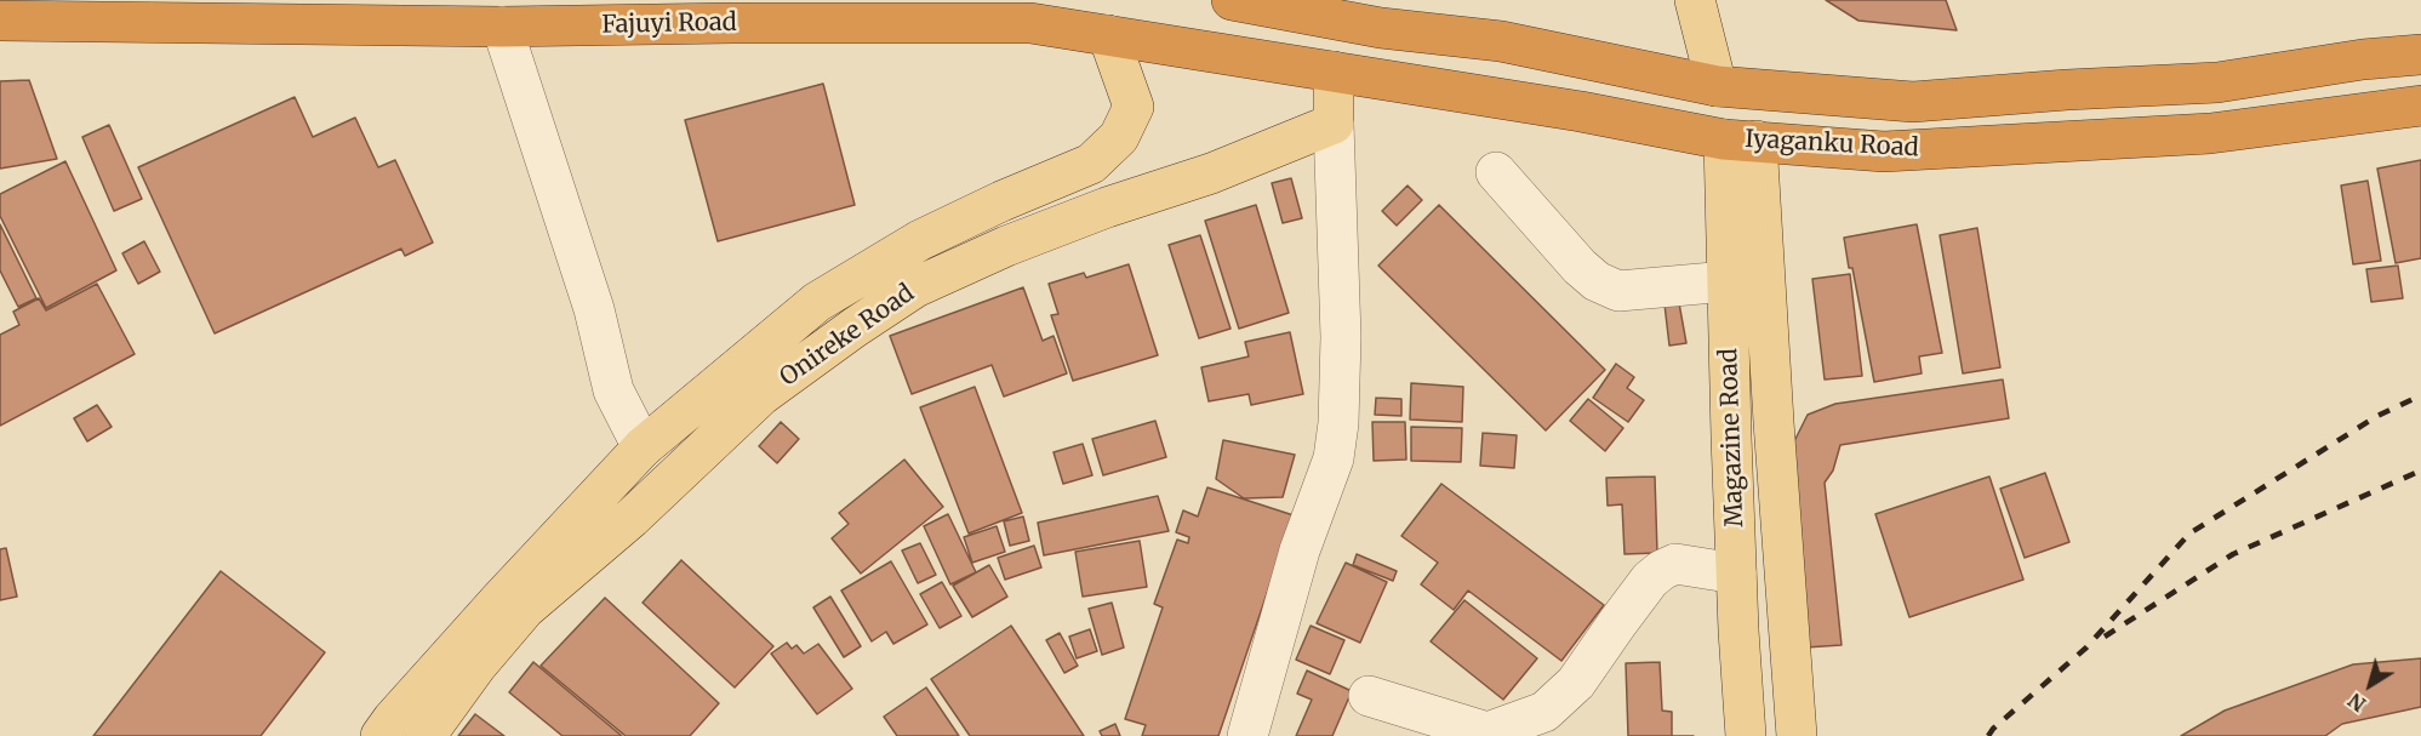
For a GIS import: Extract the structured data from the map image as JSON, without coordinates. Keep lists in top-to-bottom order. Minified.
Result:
{"streets":{"highway":["Fajuyi Road","Iyaganku Road"],"main road":["Onireke Road","Magazine Road"]},"crossings":[["Fajuyi Road","Iyaganku Road"],["Fajuyi Road","Onireke Road"],["Iyaganku Road","Magazine Road"]],"north":"bottom left"}
